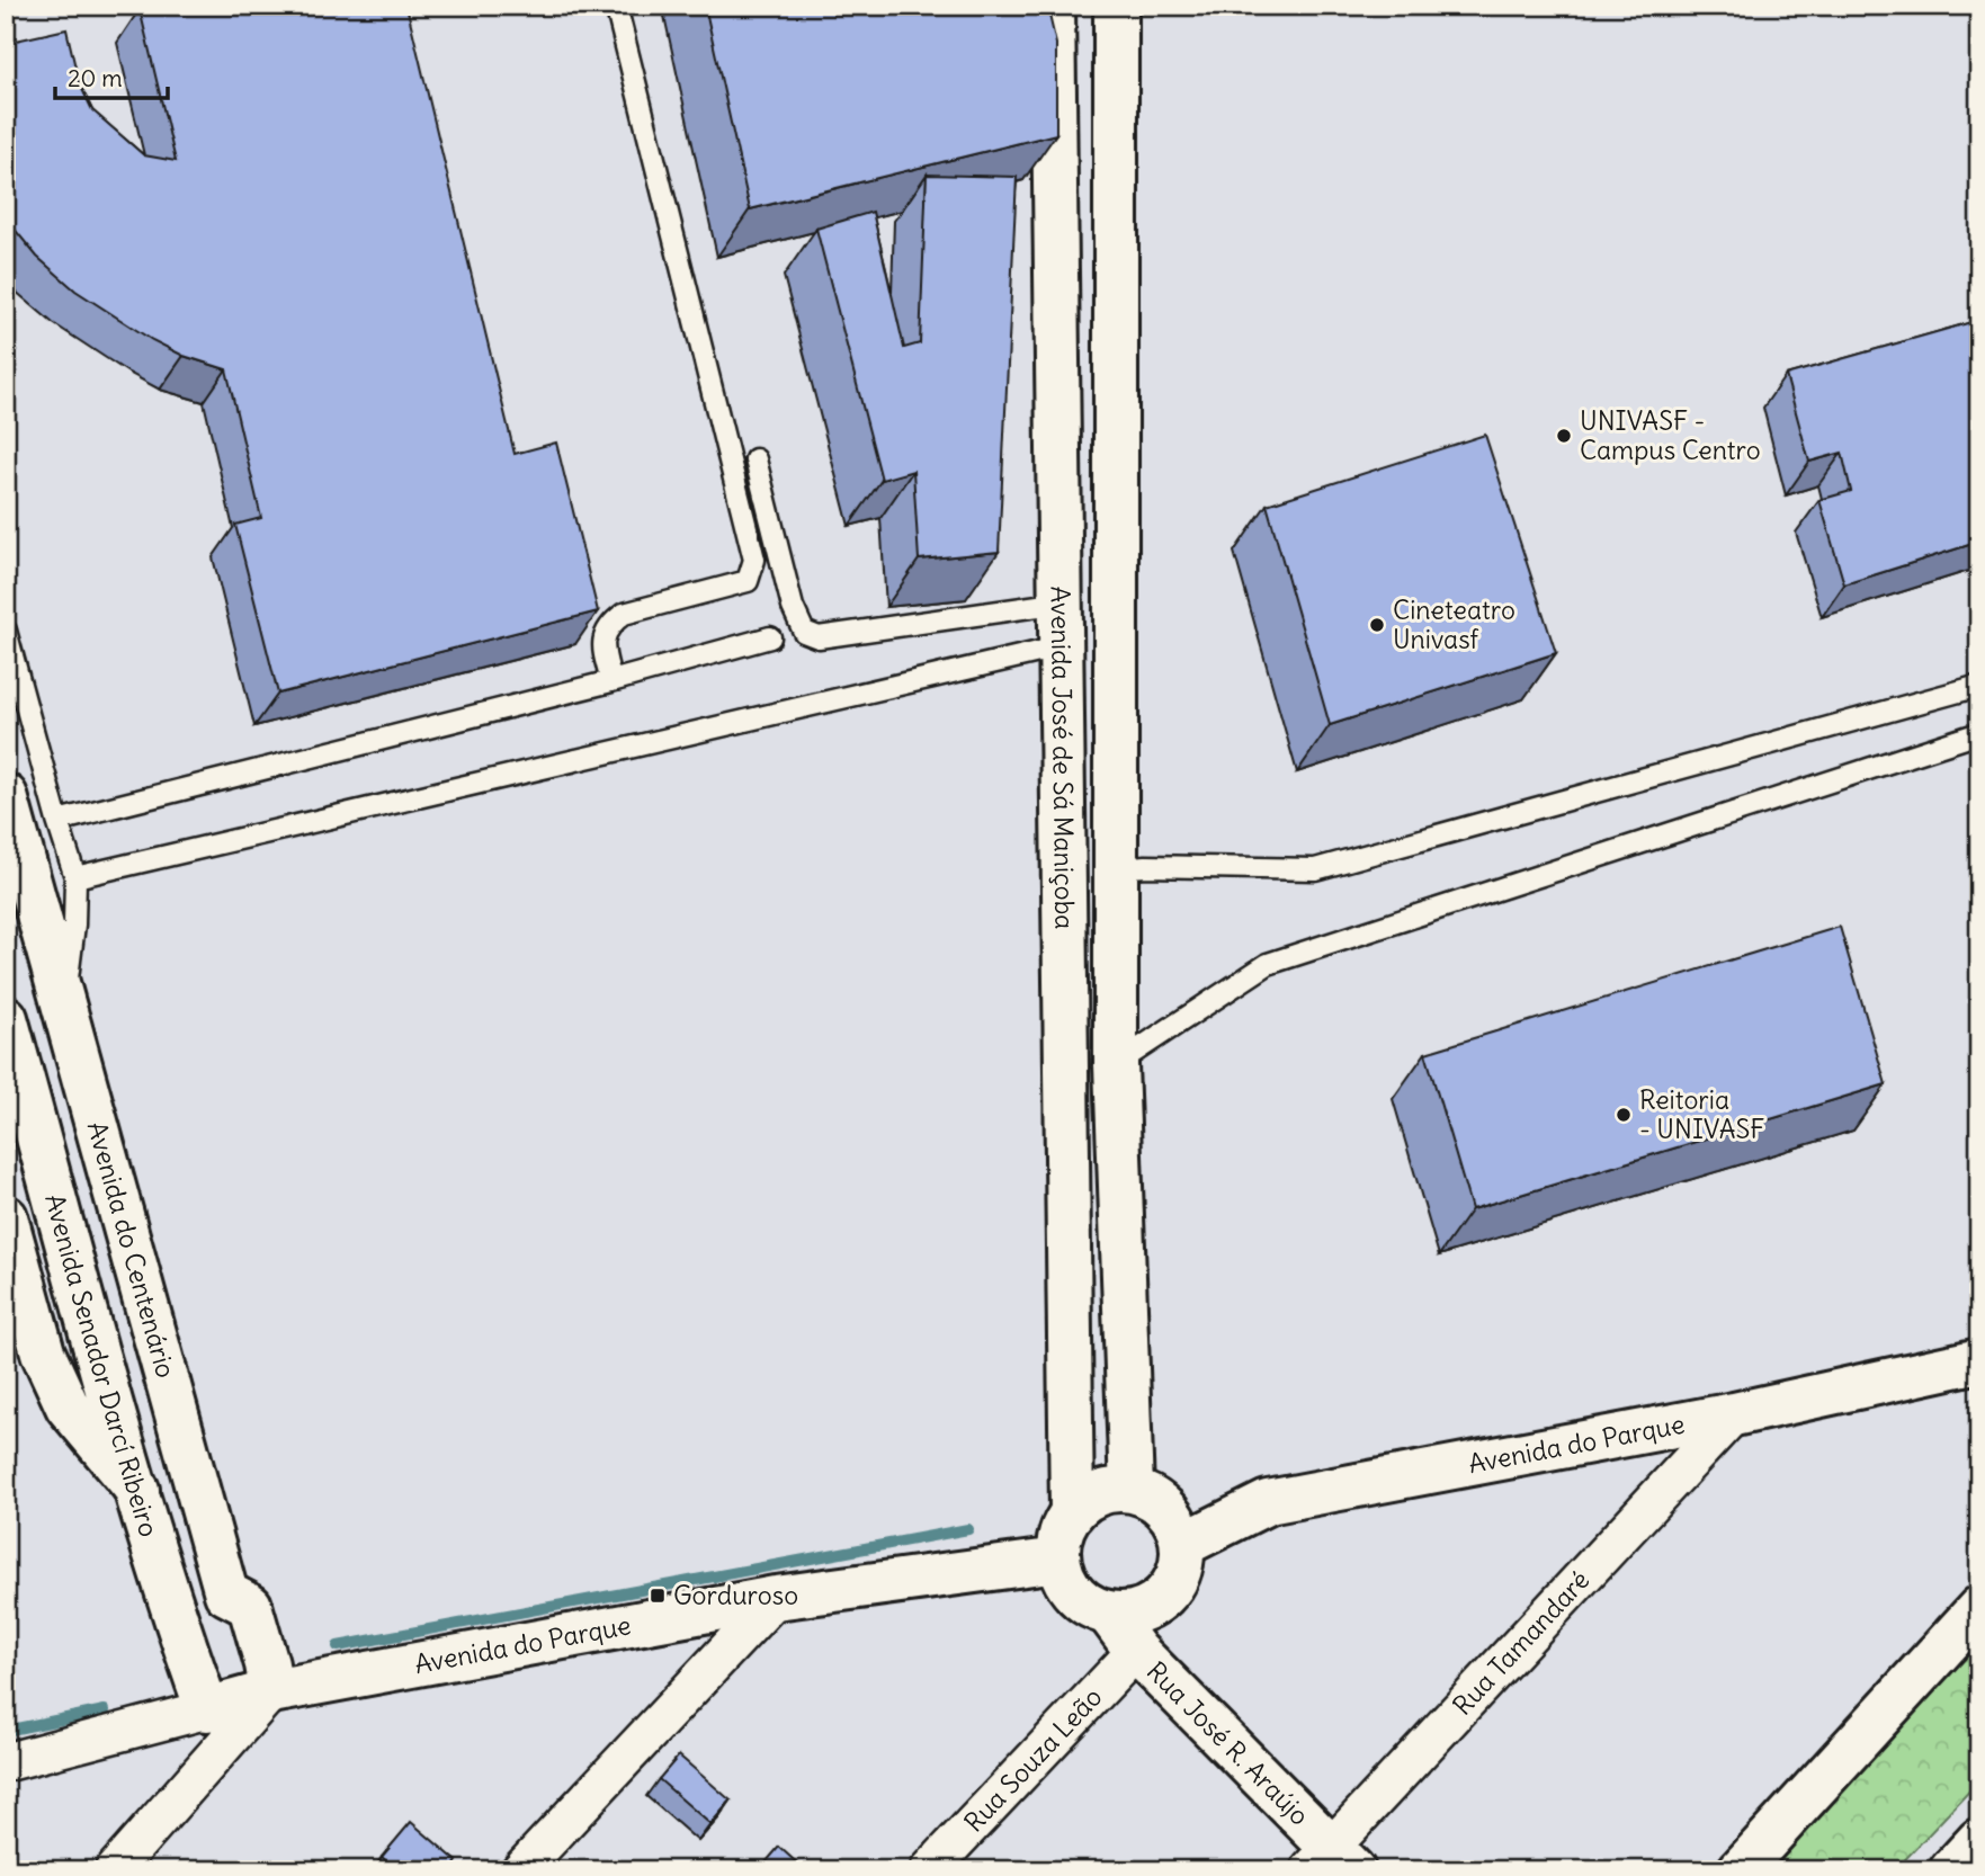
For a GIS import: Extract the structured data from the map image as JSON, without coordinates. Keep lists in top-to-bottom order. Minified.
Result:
{"streets":{"main road":["Avenida José de Sá Maniçoba","Avenida do Centenário","Avenida Senador Darcí Ribeiro","Avenida do Parque","Rua José R. Araújo"],"street":["Rua Tamandaré","Rua Souza Leão"]},"crossings":[["Avenida José de Sá Maniçoba","Avenida do Parque"],["Avenida José de Sá Maniçoba","Rua José R. Araújo"],["Avenida do Parque","Rua Tamandaré"],["Avenida do Parque","Rua José R. Araújo"],["Rua Tamandaré","Rua José R. Araújo"],["Rua José R. Araújo","Rua Souza Leão"]],"places":{"other":["UNIVASF - Campus Centro","Cineteatro Univasf","Reitoria - UNIVASF"],"transit":["Gorduroso"]},"scale_bar":"20 m"}
